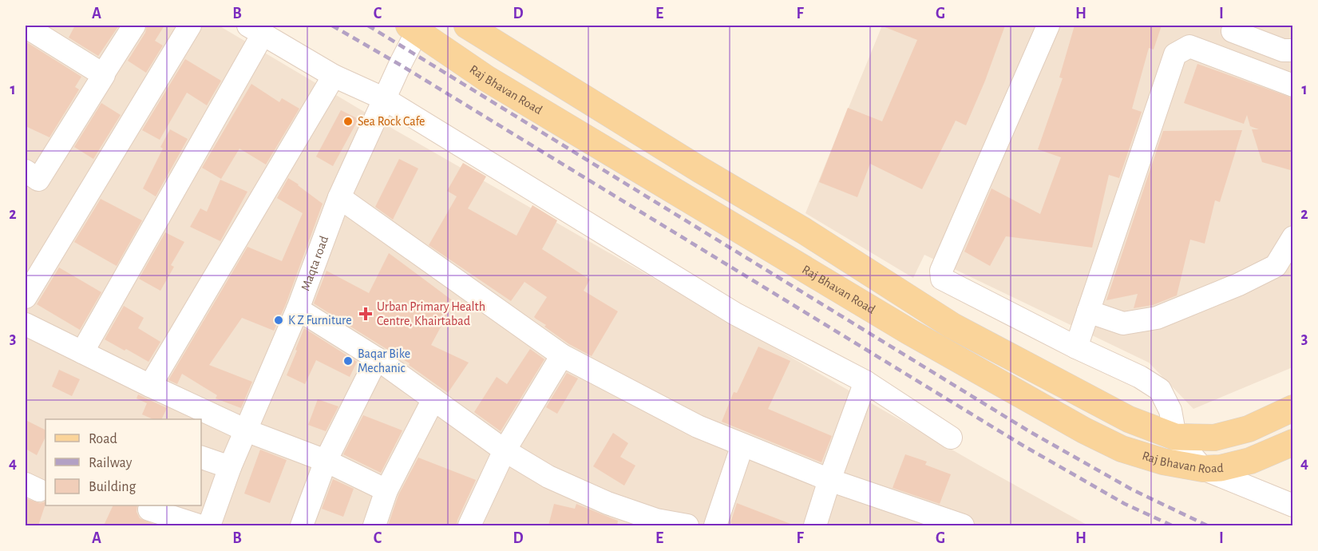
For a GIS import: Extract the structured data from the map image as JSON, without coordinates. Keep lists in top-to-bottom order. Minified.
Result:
{"streets":{"main road":["Raj Bhavan Road"],"street":["Maqta road"]},"crossings":[["Raj Bhavan Road","Maqta road"]],"places":{"other":["Sea Rock Cafe","K Z Furniture","Baqar Bike Mechanic"],"health":["Urban Primary Health Centre, Khairtabad"]},"legend":["Road","Railway","Building"],"grid":{"columns":["A","B","C","D","E","F","G","H","I"],"rows":["1","2","3","4"]}}
